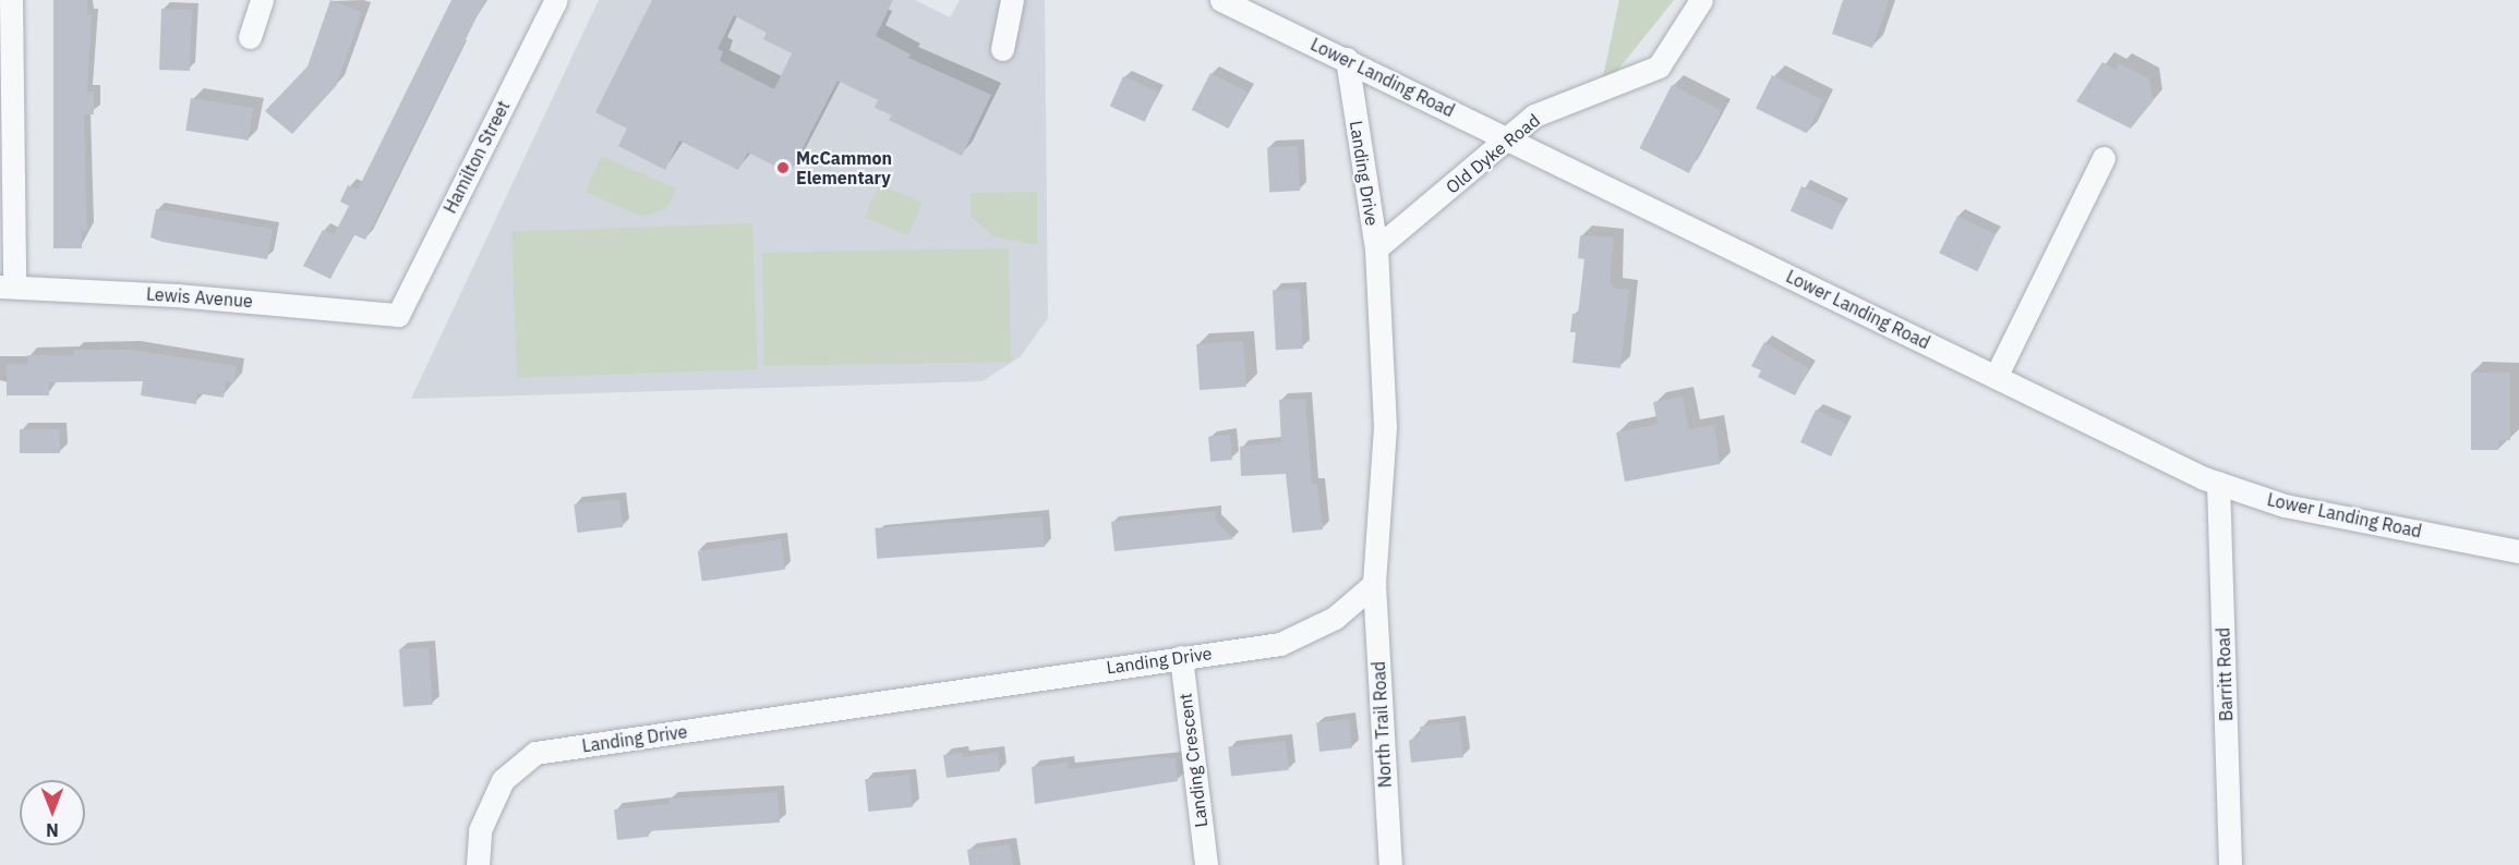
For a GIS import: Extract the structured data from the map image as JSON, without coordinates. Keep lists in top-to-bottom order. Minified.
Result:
{"streets":{"street":["Lower Landing Road","Old Dyke Road","Hamilton Street","Landing Drive","Lewis Avenue","Barritt Road","North Trail Road","Landing Crescent"]},"crossings":[["Lower Landing Road","Old Dyke Road"],["Lower Landing Road","Landing Drive"],["Lower Landing Road","Barritt Road"],["Old Dyke Road","Landing Drive"],["Hamilton Street","Lewis Avenue"],["Landing Drive","North Trail Road"],["Landing Drive","Landing Crescent"]],"places":["McCammon Elementary"],"north":"bottom"}
